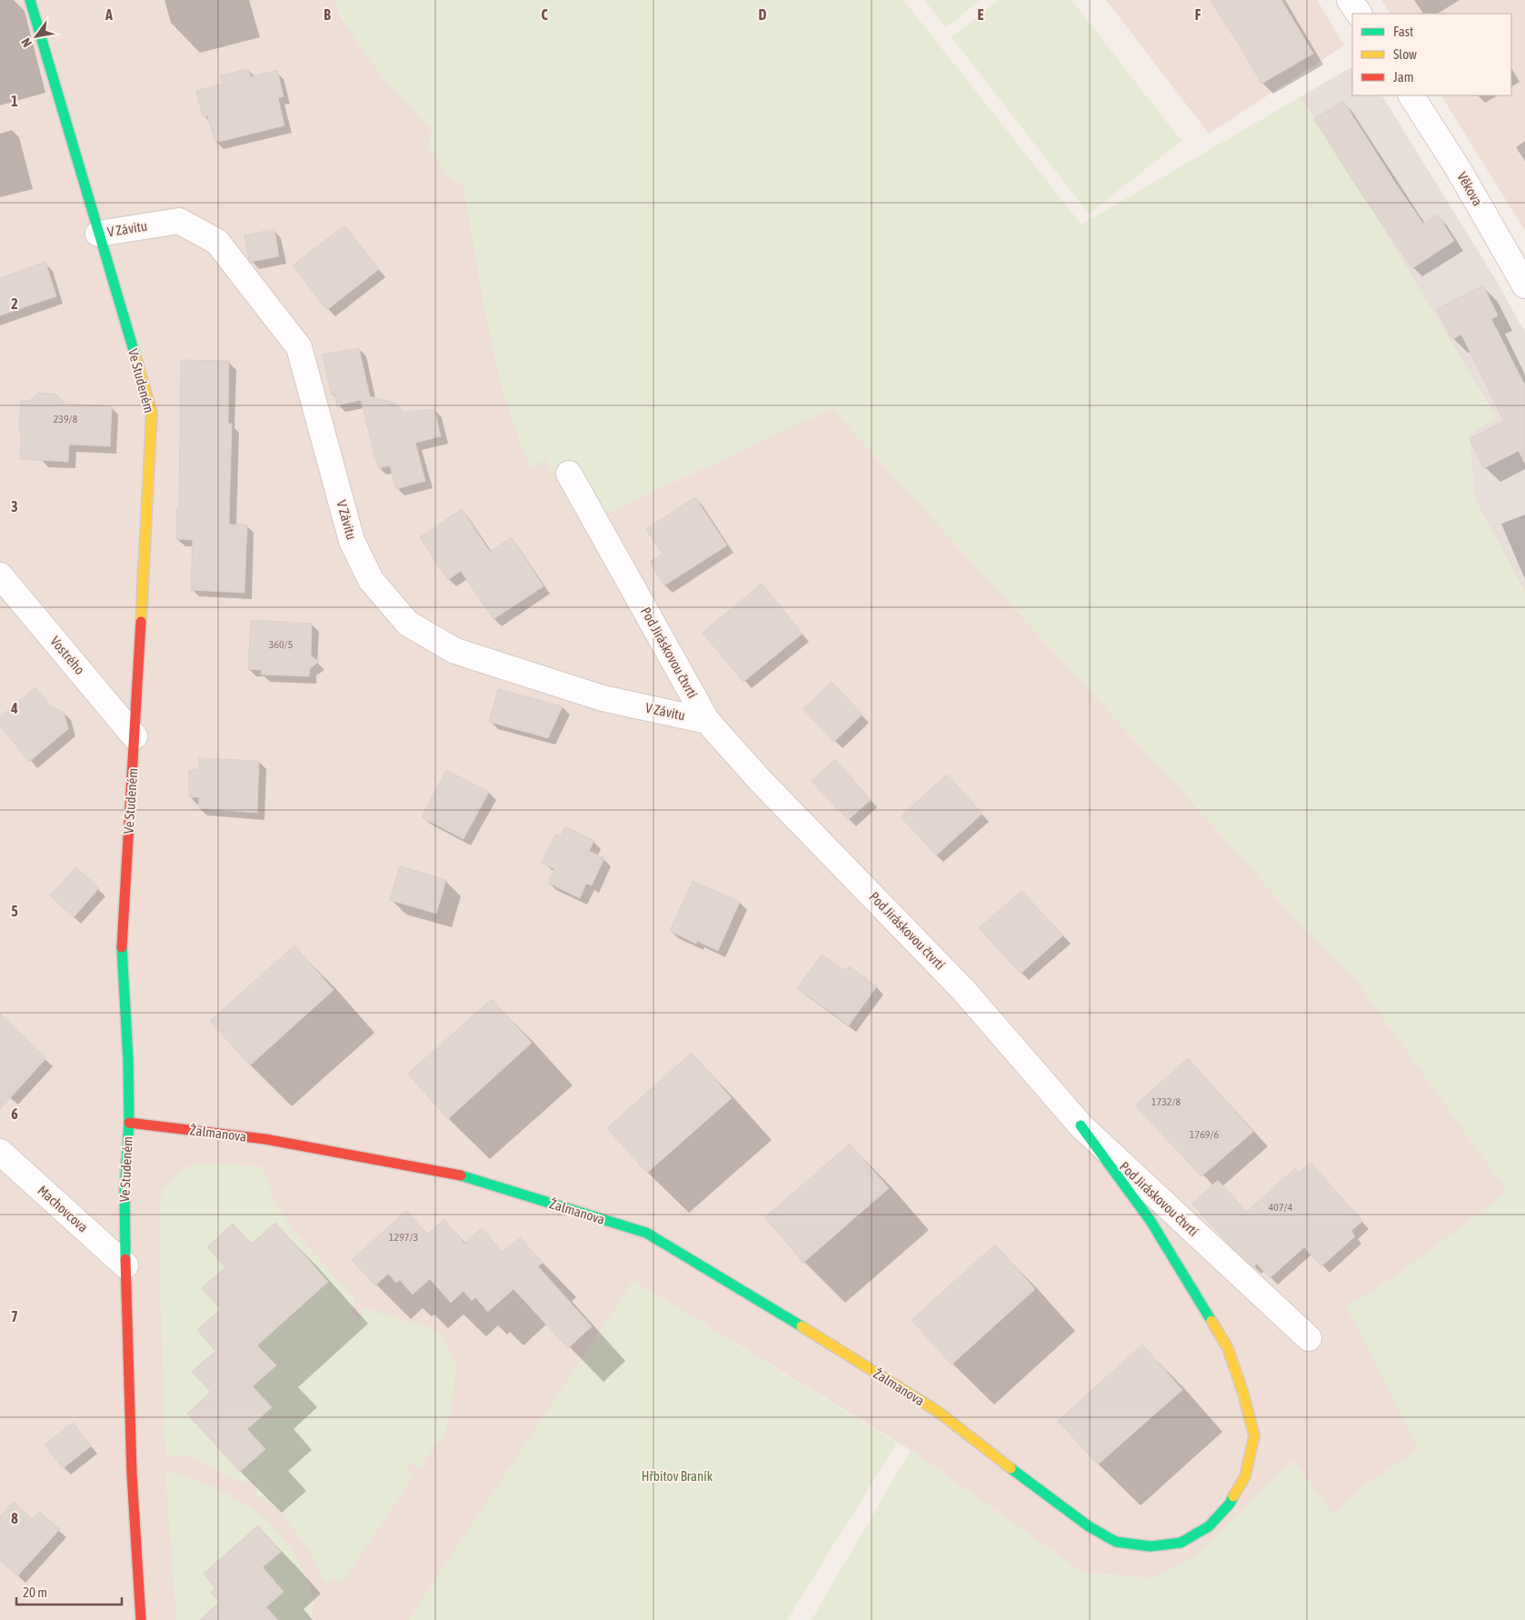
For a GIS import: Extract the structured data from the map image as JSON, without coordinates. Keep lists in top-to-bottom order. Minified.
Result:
{"streets":{"street":["Věkova","V Závitu","Ve Studeném","Pod Jiráskovou čtvrtí","Vostrého","Žalmanova","Machovcova"]},"crossings":[["V Závitu","Ve Studeném"],["V Závitu","Pod Jiráskovou čtvrtí"],["Ve Studeném","Vostrého"],["Ve Studeném","Žalmanova"],["Ve Studeném","Machovcova"],["Pod Jiráskovou čtvrtí","Žalmanova"]],"parks":["Hřbitov Braník"],"house_numbers":["239/8","360/5","1732/8","1769/6","407/4","1297/3"],"legend":["Fast","Slow","Jam"],"scale_bar":"20 m","north":"bottom left","grid":{"columns":["A","B","C","D","E","F"],"rows":["1","2","3","4","5","6","7","8"]}}
